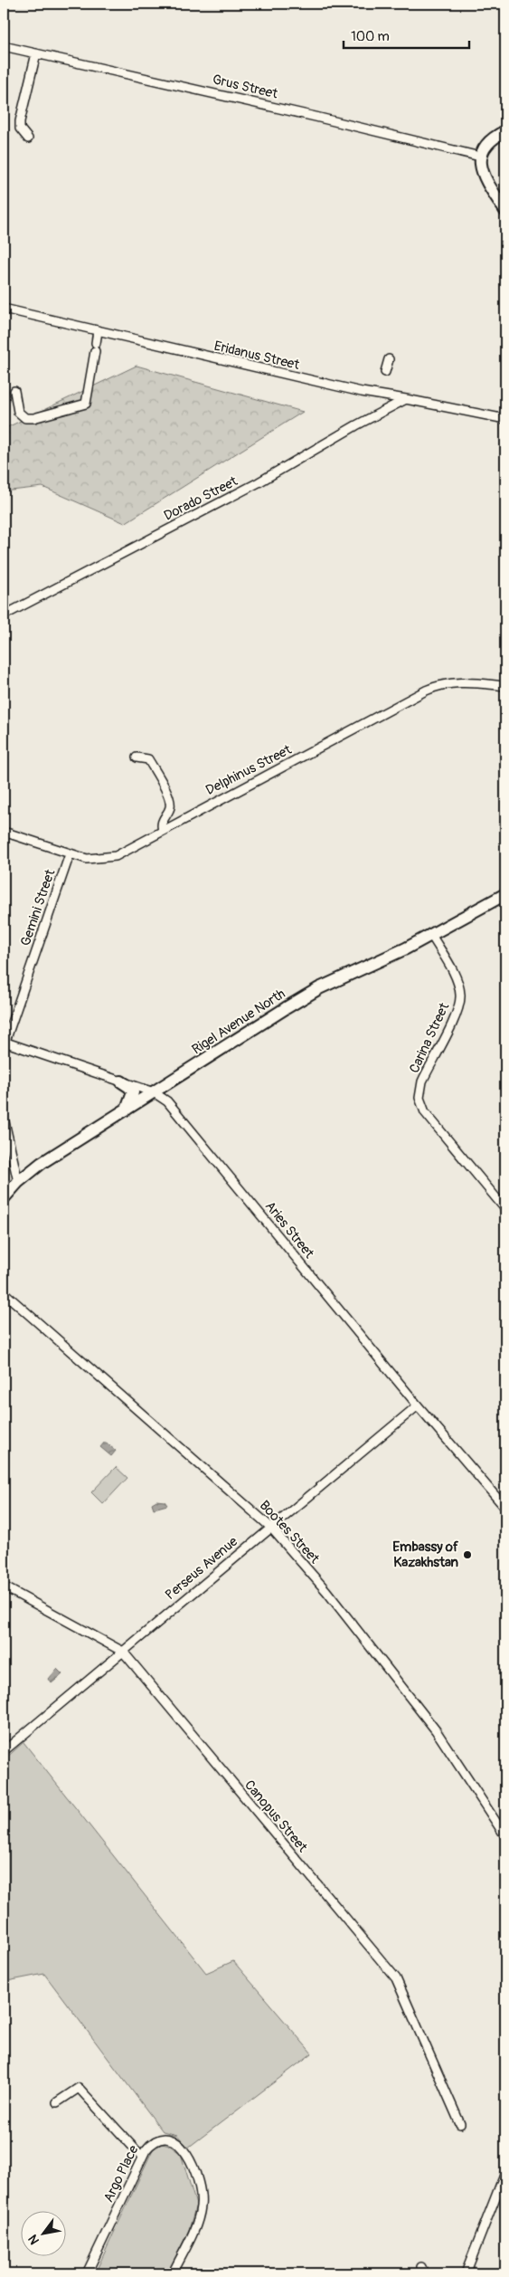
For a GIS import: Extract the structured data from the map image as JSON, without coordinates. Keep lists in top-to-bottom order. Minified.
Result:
{"streets":{"main road":["Rigel Avenue North"],"street":["Grus Street","Eridanus Street","Dorado Street","Delphinus Street","Gemini Street","Carina Street","Aries Street","Bootes Street","Perseus Avenue","Canopus Street","Argo Place"]},"crossings":[["Eridanus Street","Dorado Street"],["Delphinus Street","Gemini Street"],["Gemini Street","Aries Street"],["Rigel Avenue North","Carina Street"],["Rigel Avenue North","Aries Street"],["Aries Street","Perseus Avenue"],["Bootes Street","Perseus Avenue"],["Perseus Avenue","Canopus Street"]],"places":["Embassy of Kazakhstan"],"scale_bar":"100 m","north":"bottom left"}
